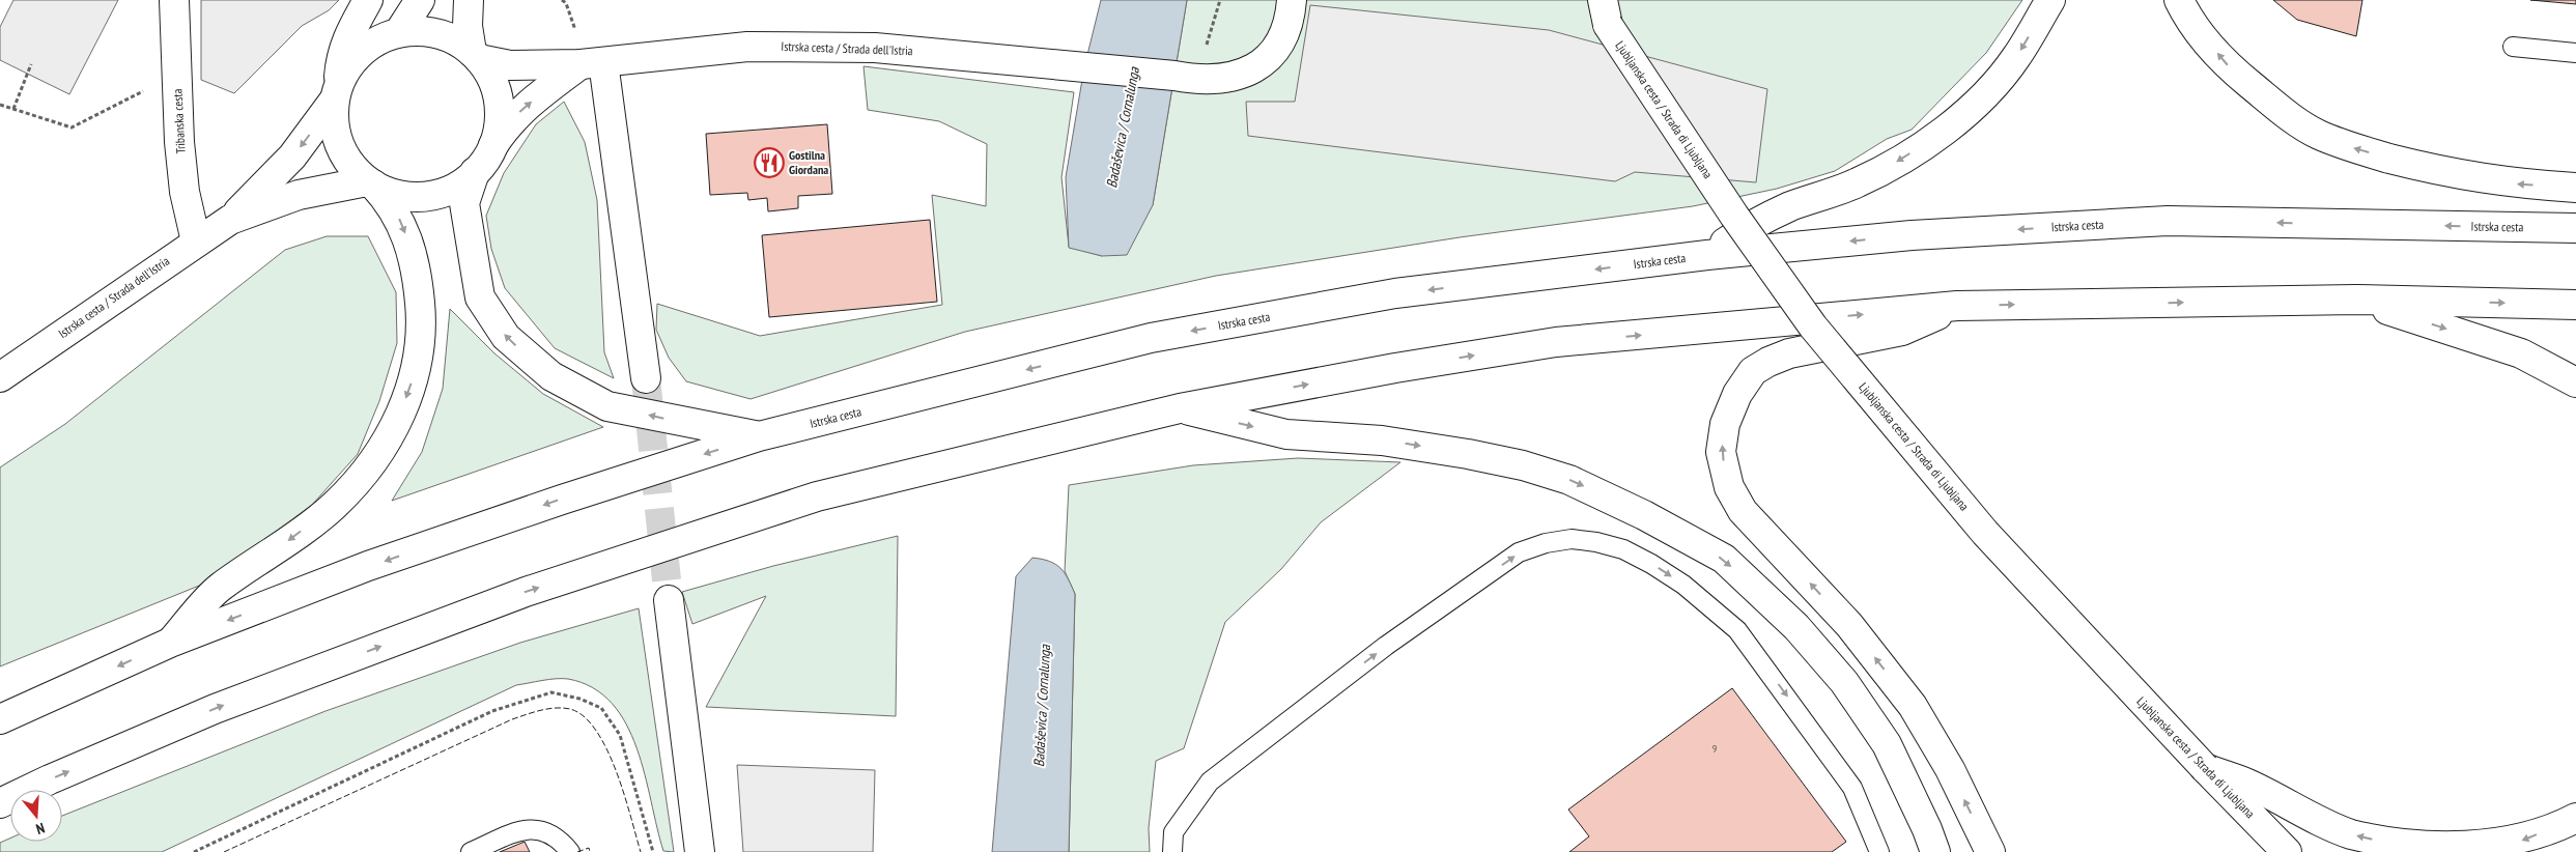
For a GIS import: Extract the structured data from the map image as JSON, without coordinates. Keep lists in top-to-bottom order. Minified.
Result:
{"streets":{"main road":["Istrska cesta / Strada dell'Istria","Ljubljanska cesta / Strada di Ljubljana","Tribanska cesta","Istrska cesta"]},"crossings":[["Istrska cesta / Strada dell'Istria","Tribanska cesta"]],"water":["Badaševica / Cornalunga"],"places":{"restaurant":["Gostilna Giordana"]},"house_numbers":["9"],"north":"bottom"}
